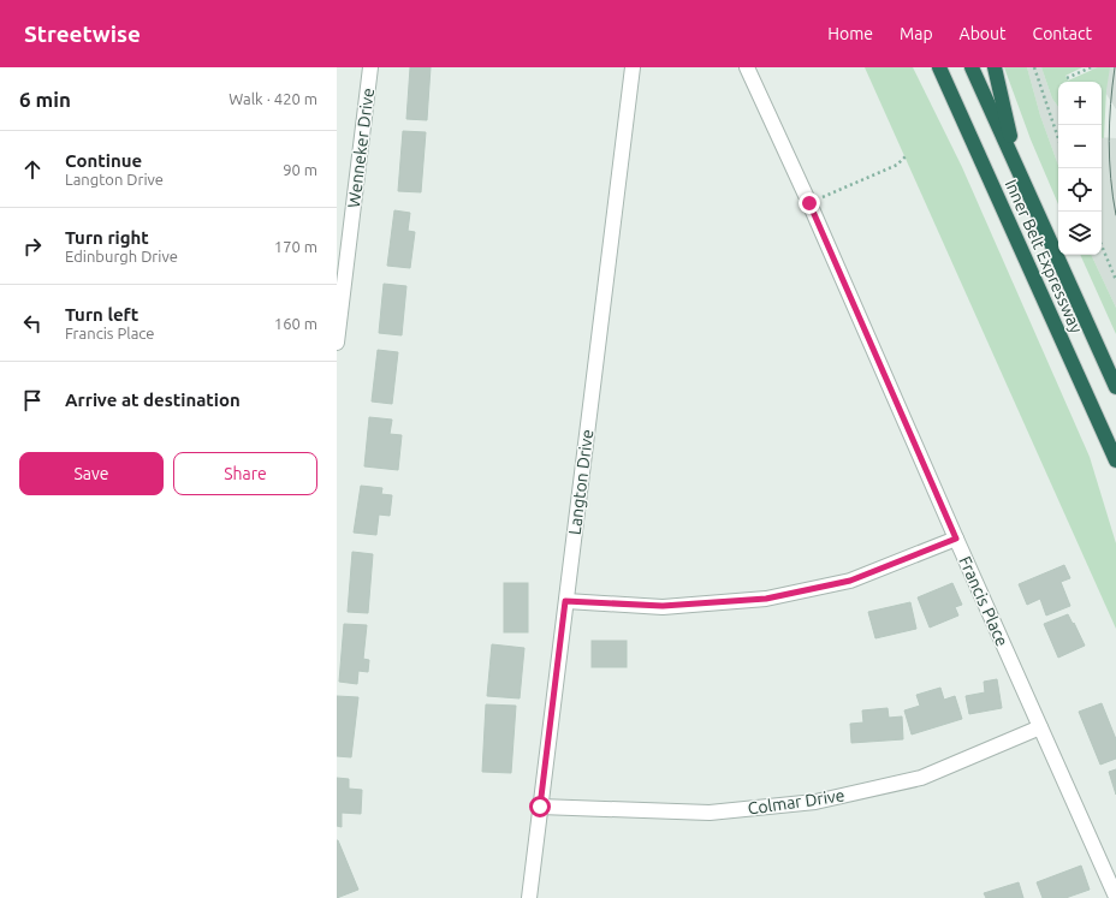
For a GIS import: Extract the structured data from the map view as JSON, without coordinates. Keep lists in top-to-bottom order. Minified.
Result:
{"streets":{"highway":["Inner Belt Expressway"],"street":["Wenneker Drive","Langton Drive","Francis Place","Colmar Drive"]},"crossings":[["Langton Drive","Colmar Drive"],["Francis Place","Colmar Drive"]],"page":{"header":"Streetwise","nav":["Home","Map","About","Contact"],"heading":["6 min","Walk · 420 m"],"map_buttons":["+","−"],"list":[["Continue","Langton Drive","90 m"],["Turn right","Edinburgh Drive","170 m"],["Turn left","Francis Place","160 m"],"Arrive at destination"],"buttons":["Save","Share"]}}
